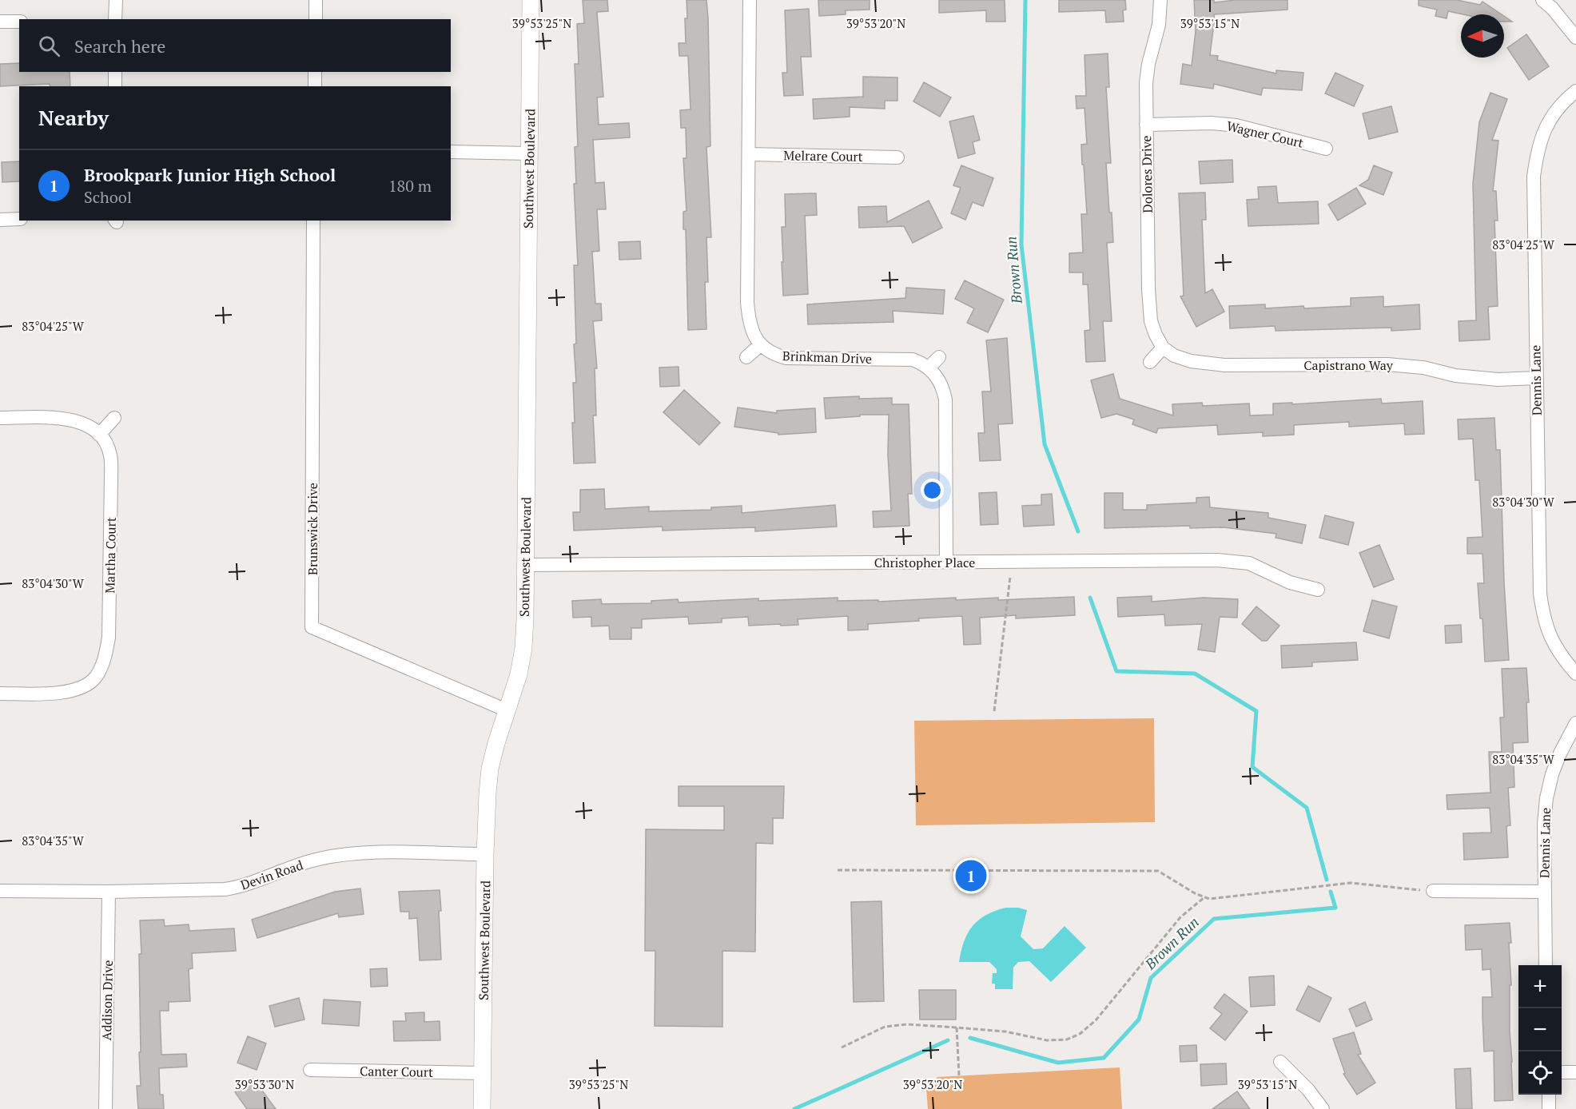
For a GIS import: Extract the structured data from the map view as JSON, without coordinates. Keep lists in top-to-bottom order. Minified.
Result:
{"streets":{"street":["Wagner Court","Melrare Court","Southwest Boulevard","Dolores Drive","Brinkman Drive","Capistrano Way","Dennis Lane","Brunswick Drive","Martha Court","Christopher Place","Devin Road","Addison Drive","Canter Court"]},"crossings":[["Wagner Court","Dolores Drive"],["Southwest Boulevard","Brunswick Drive"],["Southwest Boulevard","Christopher Place"],["Southwest Boulevard","Devin Road"],["Southwest Boulevard","Canter Court"],["Dolores Drive","Capistrano Way"],["Capistrano Way","Dennis Lane"],["Devin Road","Addison Drive"]],"water":["Brown Run"],"north":"left","page":{"search":"Search here","heading":"Nearby","list":[{"mark":"1","name":"Brookpark Junior High School","note":"School","value":"180 m"}],"pins":"1","map_buttons":["+","−"]},"coordinates":["39°53'25\"N","39°53'20\"N","39°53'15\"N","83°04'25\"W","83°04'30\"W","83°04'35\"W","39°53'30\"N"]}
